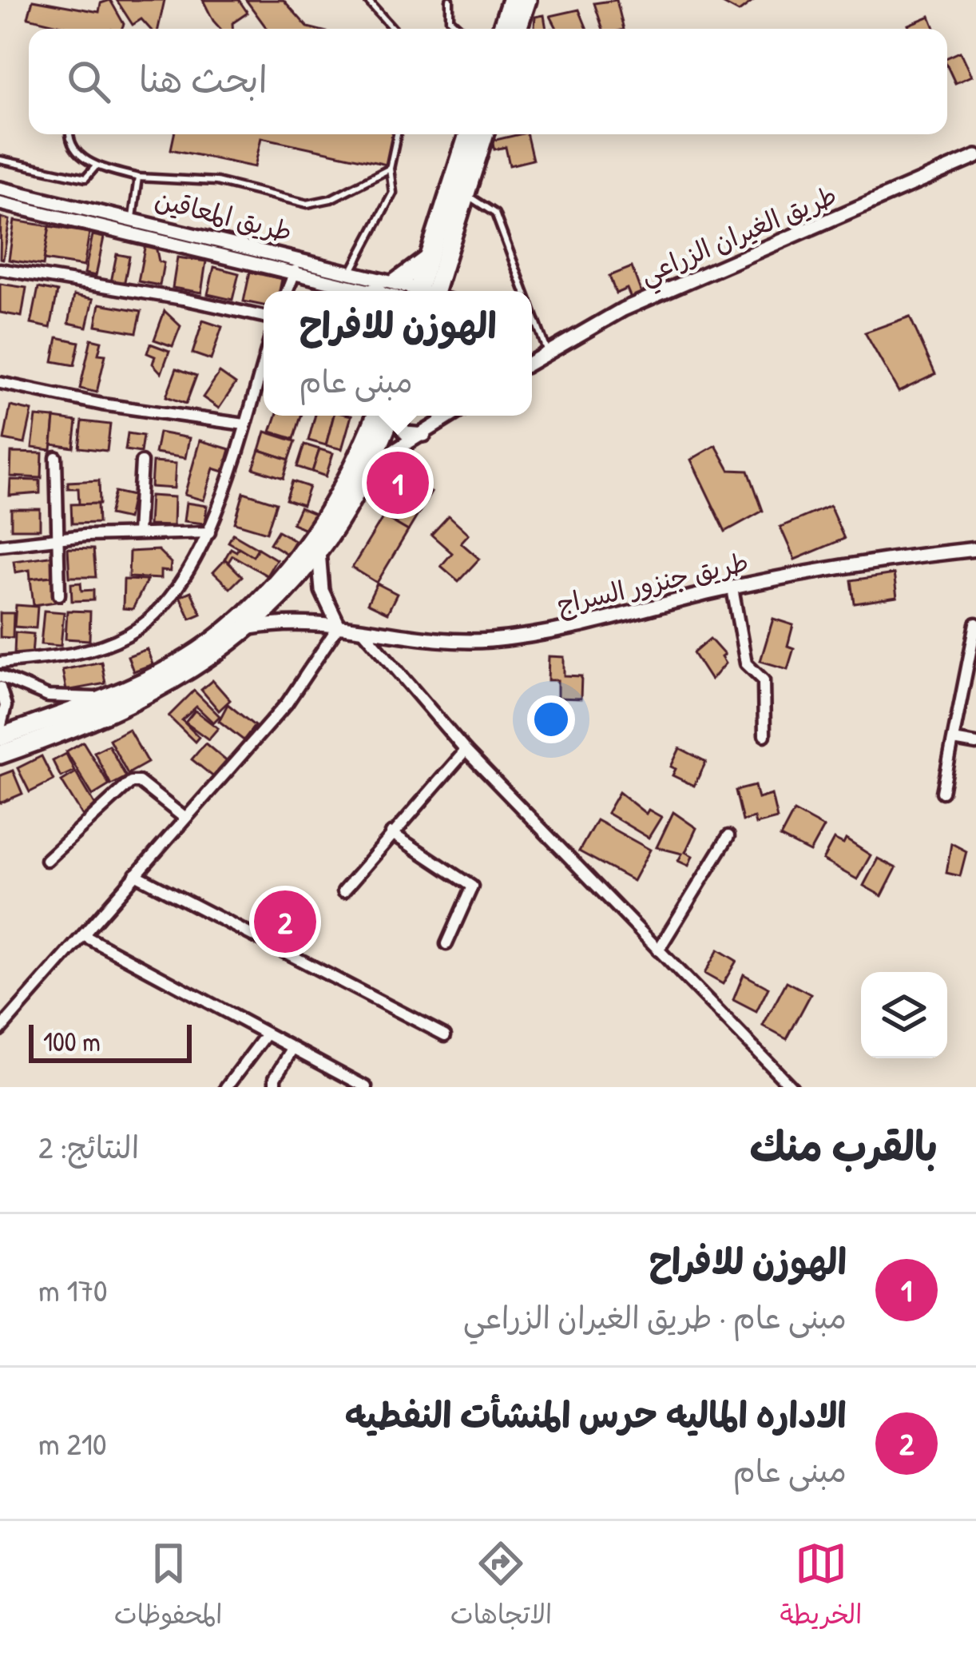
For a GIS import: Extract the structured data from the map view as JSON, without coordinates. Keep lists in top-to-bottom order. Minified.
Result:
{"streets":{"street":["طريق المعاقين","طريق الغيران الزراعي","طريق جنزور السراج"]},"scale_bar":"100 m","page":{"search":"ابحث هنا","popup":["الهوزن للافراح","مبنى عام"],"pins":["1","2"],"scale":"100 m","heading":["بالقرب منك","النتائج: 2"],"list":[{"mark":"1","name":"الهوزن للافراح","note":"مبنى عام · طريق الغيران الزراعي","value":"170 m"},{"mark":"2","name":"الاداره الماليه حرس المنشأت النفطيه","note":"مبنى عام","value":"210 m"}],"nav":["الخريطة","الاتجاهات","المحفوظات"]}}
